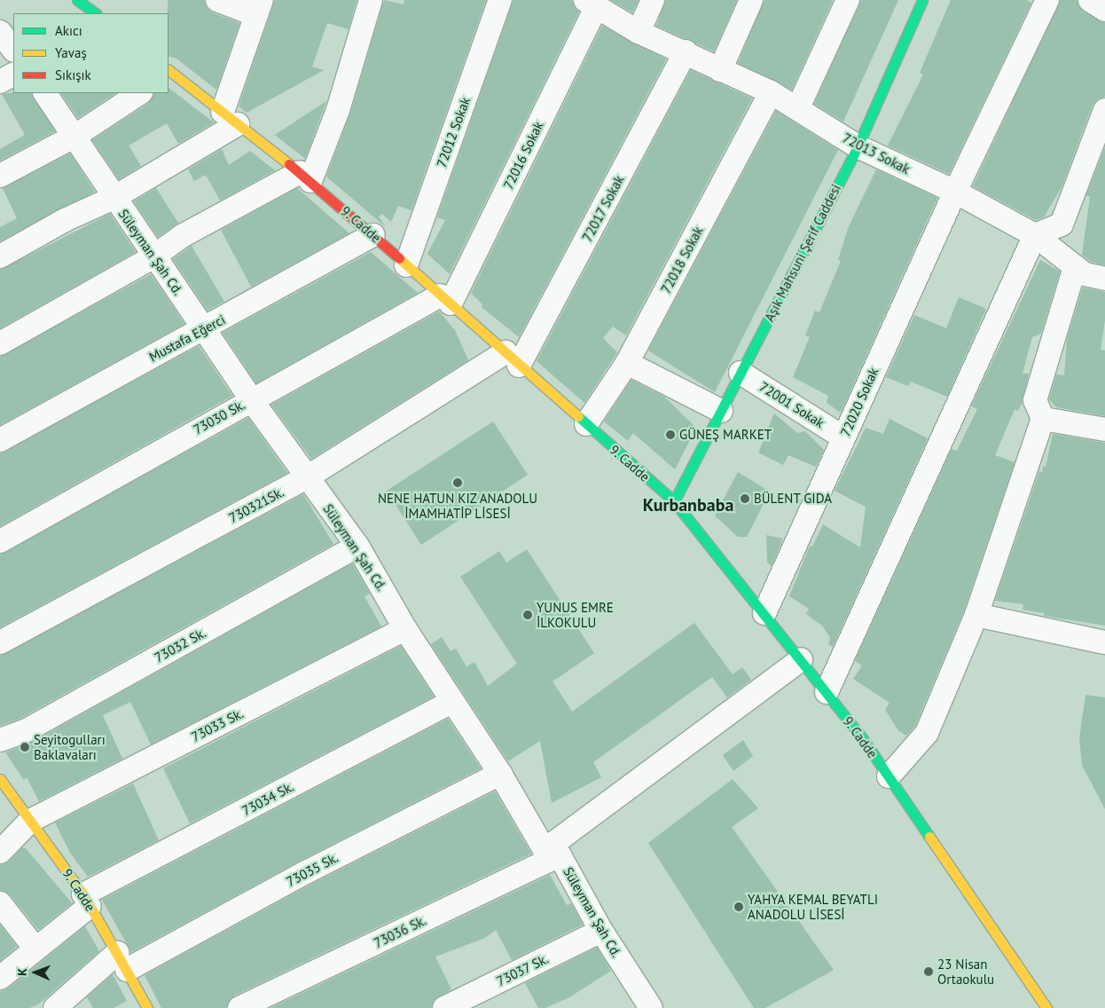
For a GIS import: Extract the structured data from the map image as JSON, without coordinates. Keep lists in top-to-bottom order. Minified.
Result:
{"streets":{"street":["72012 Sokak","72013 Sokak","72016 Sokak","72017 Sokak","9. Cadde","Süleyman Şah Cd.","Aşık Mahsuni Şerif Caddesi","72018 Sokak","Mustafa Eğerci","72020 Sokak","72001 Sokak","73030 Sk.","730321Sk.","73032 Sk.","73033 Sk.","73034 Sk.","73035 Sk.","73036 Sk.","73037 Sk."]},"crossings":[["72012 Sokak","9. Cadde"],["72013 Sokak","72016 Sokak"],["72013 Sokak","72017 Sokak"],["72013 Sokak","Aşık Mahsuni Şerif Caddesi"],["72013 Sokak","72018 Sokak"],["72013 Sokak","72020 Sokak"],["72016 Sokak","9. Cadde"],["72016 Sokak","73030 Sk."],["72017 Sokak","9. Cadde"],["72017 Sokak","730321Sk."],["9. Cadde","Aşık Mahsuni Şerif Caddesi"],["9. Cadde","72018 Sokak"],["9. Cadde","Mustafa Eğerci"],["9. Cadde","72020 Sokak"],["9. Cadde","73030 Sk."],["9. Cadde","730321Sk."],["9. Cadde","73033 Sk."],["9. Cadde","73034 Sk."],["9. Cadde","73035 Sk."],["9. Cadde","73036 Sk."],["Süleyman Şah Cd.","Mustafa Eğerci"],["Süleyman Şah Cd.","73030 Sk."],["Süleyman Şah Cd.","730321Sk."],["Süleyman Şah Cd.","73032 Sk."],["Süleyman Şah Cd.","73033 Sk."],["Süleyman Şah Cd.","73034 Sk."],["Süleyman Şah Cd.","73035 Sk."],["Süleyman Şah Cd.","73036 Sk."],["Süleyman Şah Cd.","73037 Sk."],["Aşık Mahsuni Şerif Caddesi","72001 Sokak"],["72020 Sokak","72001 Sokak"]],"districts":["Kurbanbaba"],"places":["GÜNEŞ MARKET","NENE HATUN KIZ ANADOLU İMAMHATİP LİSESİ","BÜLENT GIDA","YUNUS EMRE İLKOKULU","Seyitogulları Baklavaları","YAHYA KEMAL BEYATLI ANADOLU LİSESİ","23 Nisan Ortaokulu"],"legend":["Akıcı","Yavaş","Sıkışık"],"north":"left"}
